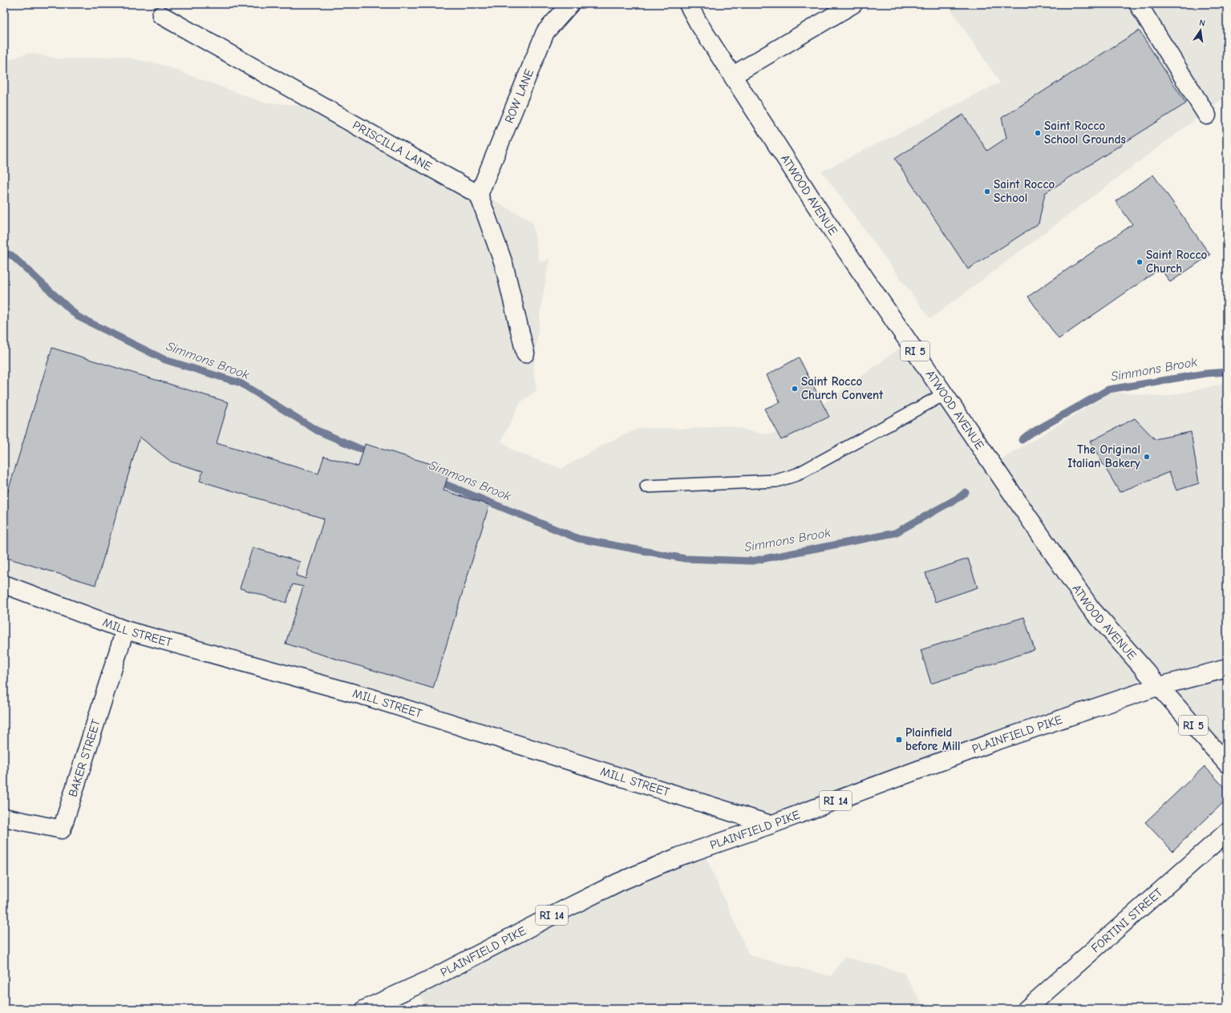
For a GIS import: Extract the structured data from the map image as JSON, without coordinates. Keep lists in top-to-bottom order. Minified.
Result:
{"streets":{"street":["ROW LANE","PRISCILLA LANE","ATWOOD AVENUE","RI 5","MILL STREET","PLAINFIELD PIKE","BAKER STREET","RI 14","FORTINI STREET"]},"crossings":[["ROW LANE","PRISCILLA LANE"],["ATWOOD AVENUE","PLAINFIELD PIKE"],["ATWOOD AVENUE","RI 14"],["MILL STREET","PLAINFIELD PIKE"],["MILL STREET","BAKER STREET"],["PLAINFIELD PIKE","RI 14"]],"water":["Simmons Brook"],"places":{"other":["Saint Rocco School Grounds","Saint Rocco School","Saint Rocco Church","Saint Rocco Church Convent","The Original Italian Bakery"],"transit":["Plainfield before Mill"]},"north":"top"}
